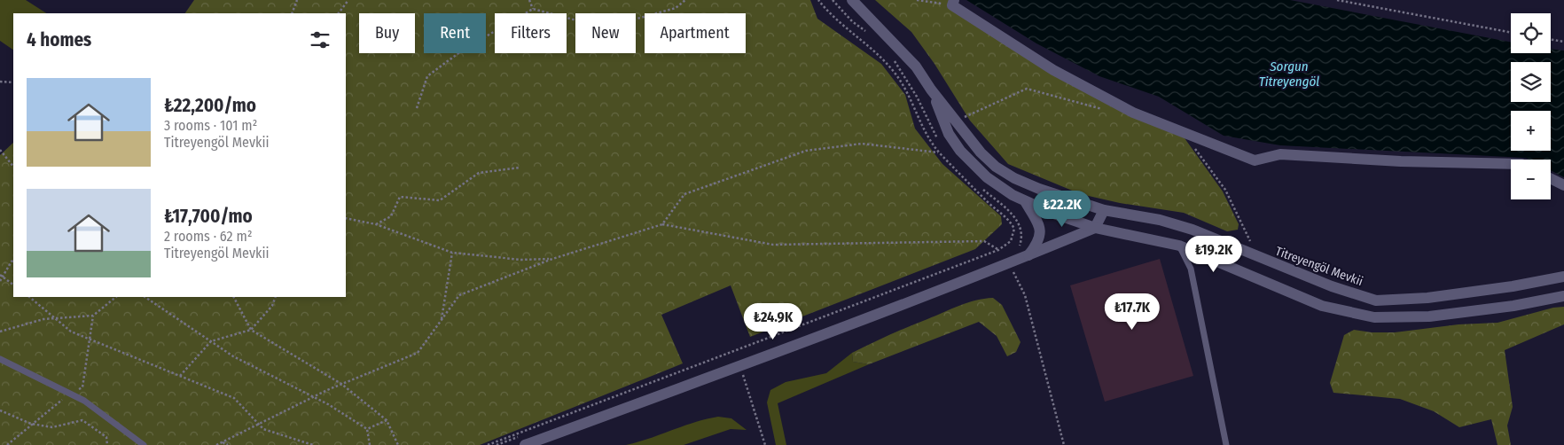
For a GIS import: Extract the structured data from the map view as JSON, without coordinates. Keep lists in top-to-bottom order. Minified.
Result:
{"streets":{"street":["Titreyengöl Mevkii"]},"water":["Sorgun Titreyengöl"],"page":{"map_buttons":["+","−"],"chip":["Buy","Rent","Filters","New","Apartment"],"heading":"4 homes","list":[{"name":"₺22,200/mo","note":"3 rooms · 101 m² · Titreyengöl Mevkii"},{"name":"₺17,700/mo","note":"2 rooms · 62 m² · Titreyengöl Mevkii"}],"price":["₺22.2K","₺19.2K","₺17.7K","₺24.9K"]}}
